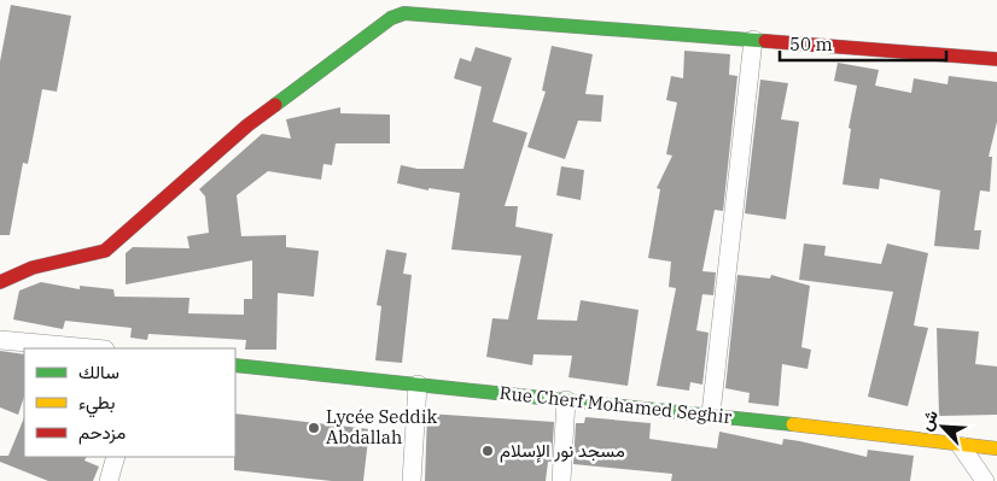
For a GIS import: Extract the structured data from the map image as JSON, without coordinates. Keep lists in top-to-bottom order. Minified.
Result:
{"streets":{"street":["Rue Cherf Mohamed Seghir"]},"places":["Lycée Seddik Abdallah","مسجد نور الإسلام"],"legend":["سالك","بطيء","مزدحم"],"scale_bar":"50 m","north":"top left"}
